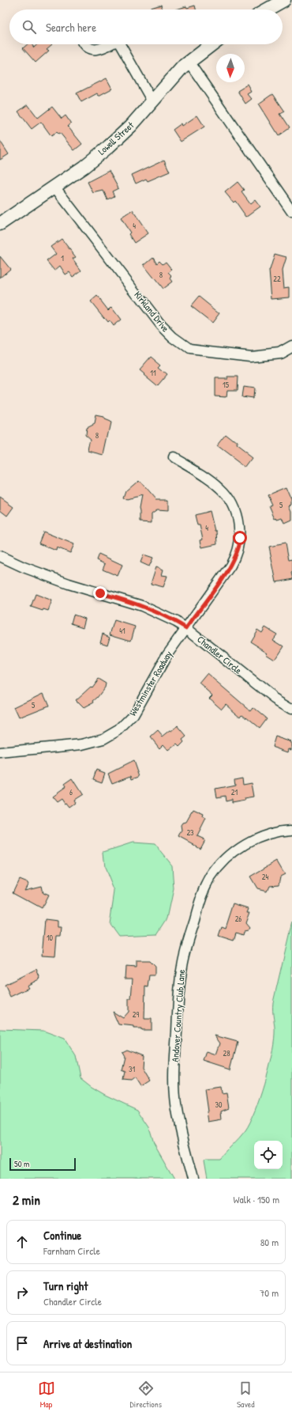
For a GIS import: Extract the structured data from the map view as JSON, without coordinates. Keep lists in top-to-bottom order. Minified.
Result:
{"streets":{"main road":["Lowell Street"],"street":["Kirkland Drive","Chandler Circle","Westminster Roadway","Andover Country Club Lane"]},"crossings":[["Lowell Street","Kirkland Drive"],["Chandler Circle","Westminster Roadway"]],"house_numbers":["4","1","8","22","11","15","8","5","4","41","5","6","21","23","24","26","10","29","28","31","30"],"scale_bar":"50 m","north":"bottom","page":{"search":"Search here","scale":"50 m","heading":["2 min","Walk · 150 m"],"list":[["Continue","Farnham Circle","80 m"],["Turn right","Chandler Circle","70 m"],"Arrive at destination"],"nav":["Map","Directions","Saved"]}}
